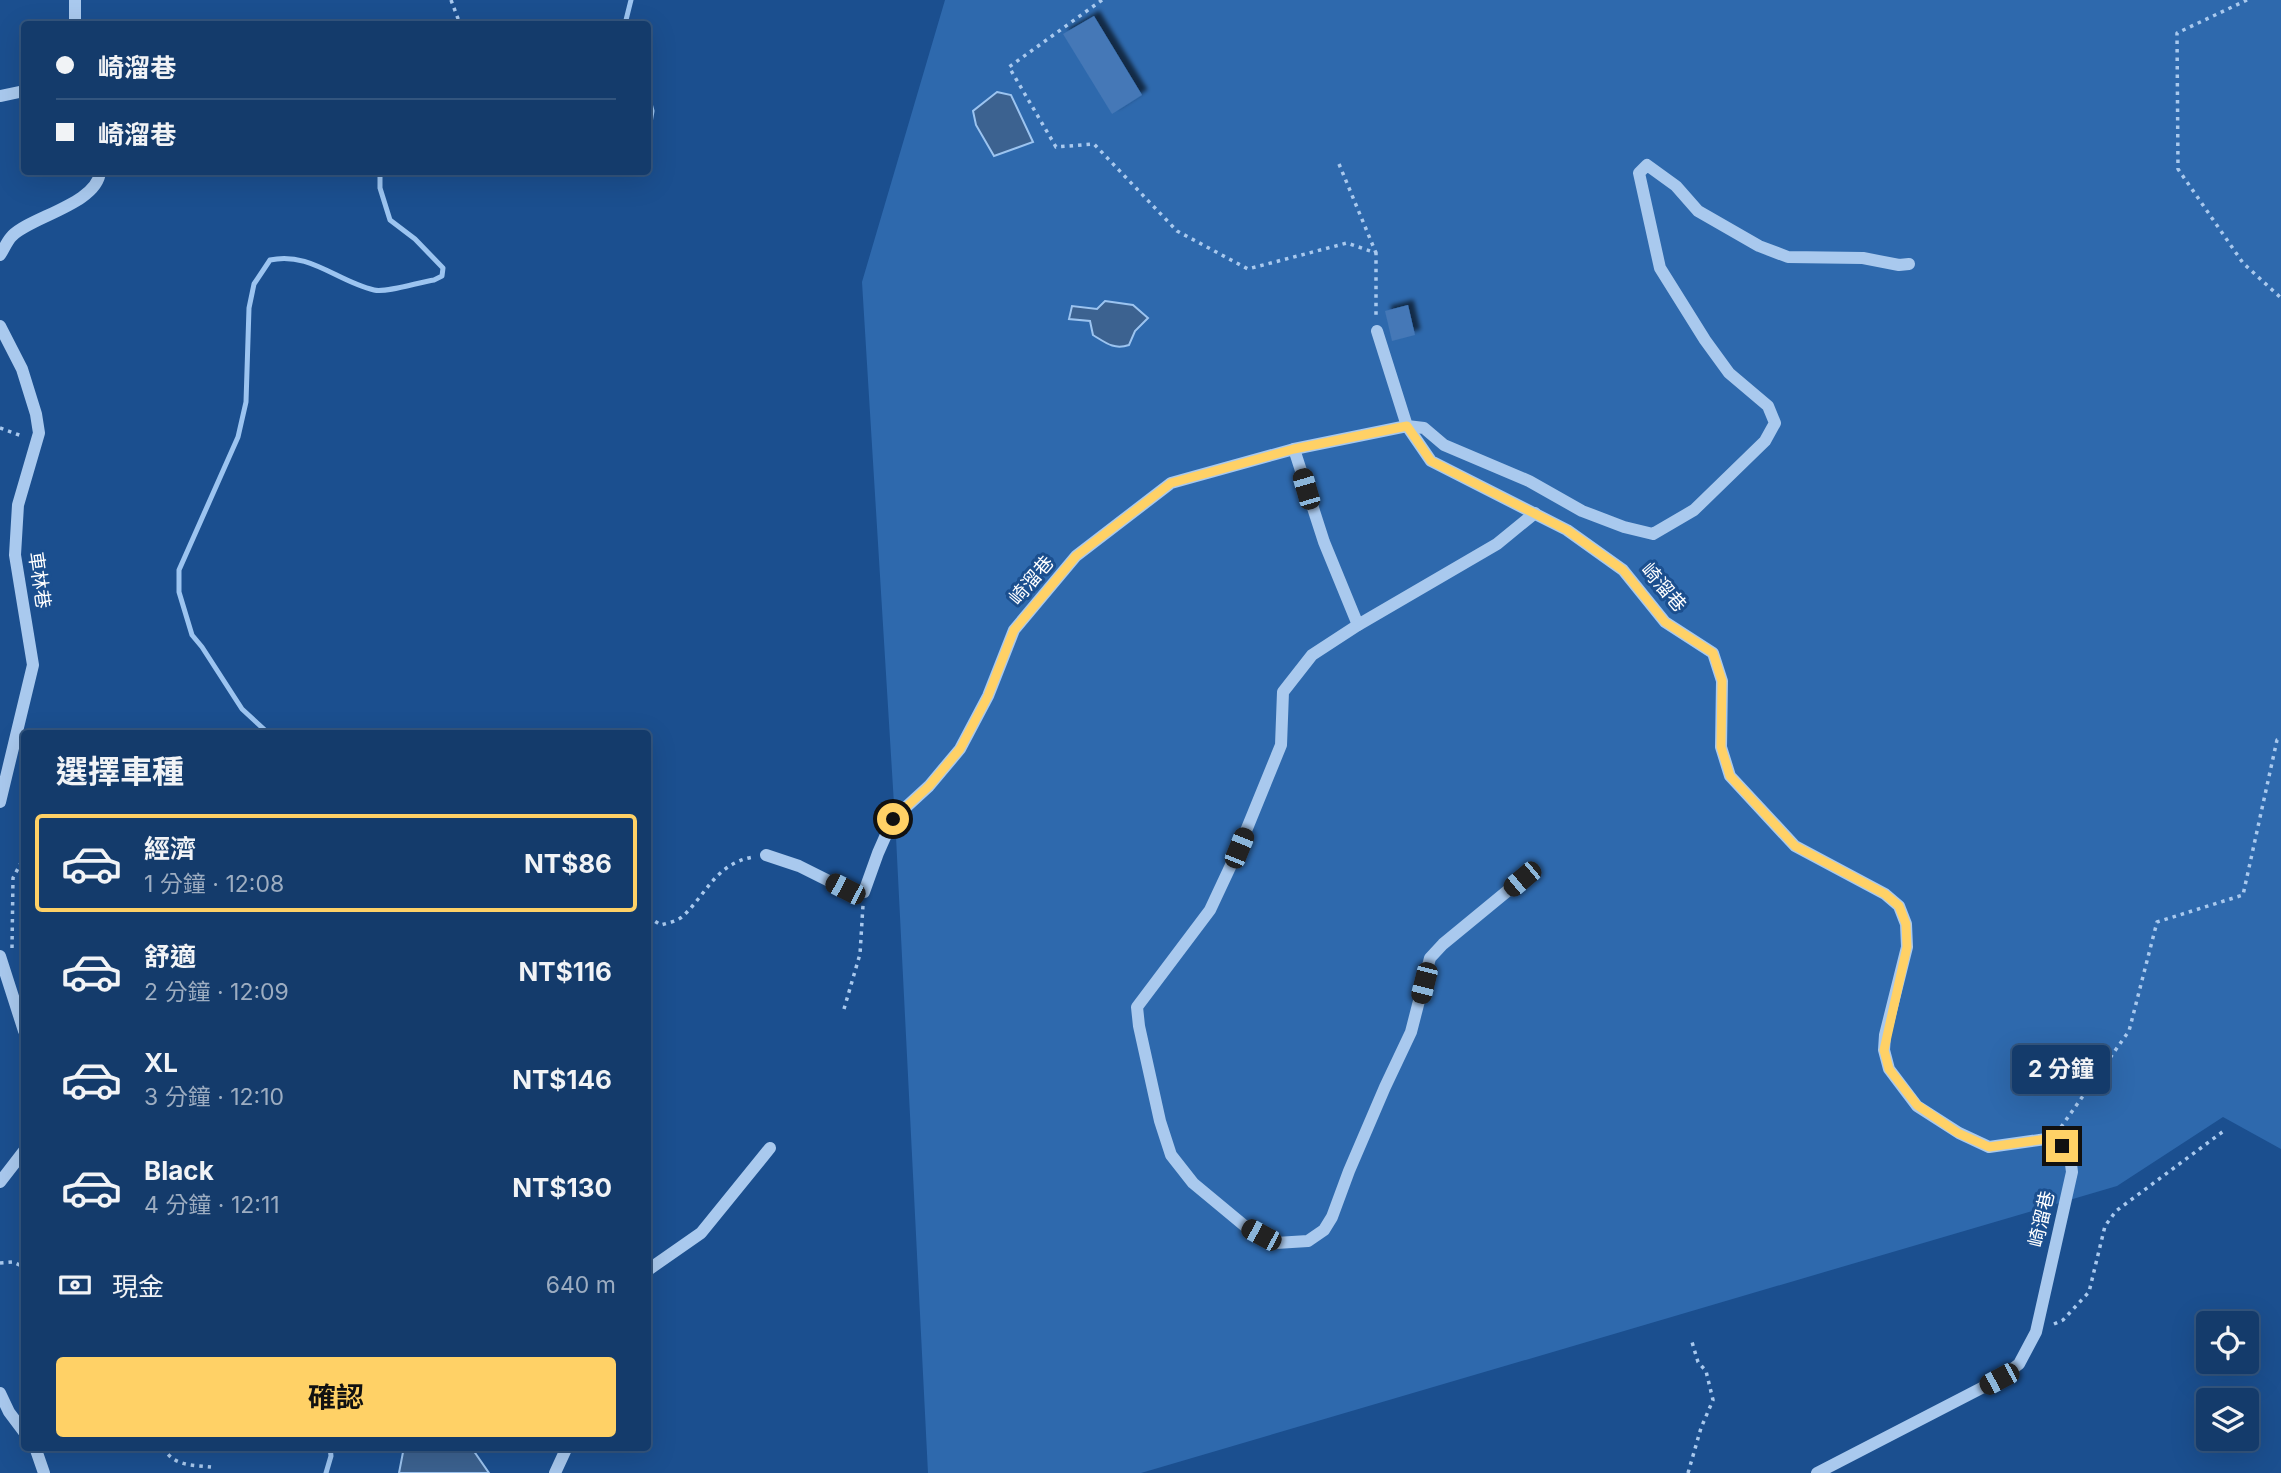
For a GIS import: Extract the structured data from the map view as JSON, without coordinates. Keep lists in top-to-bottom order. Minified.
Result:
{"streets":{"street":["車林巷","崎溜巷"]},"page":{"banner":["崎溜巷","崎溜巷"],"heading":"選擇車種","list":[{"name":"經濟","note":"1 分鐘 · 12:08","value":"NT$86"},{"name":"舒適","note":"2 分鐘 · 12:09","value":"NT$116"},{"name":"XL","note":"3 分鐘 · 12:10","value":"NT$146"},{"name":"Black","note":"4 分鐘 · 12:11","value":"NT$130"}],"bubble":"2 分鐘","pay":["現金","640 m"],"buttons":"確認"}}
